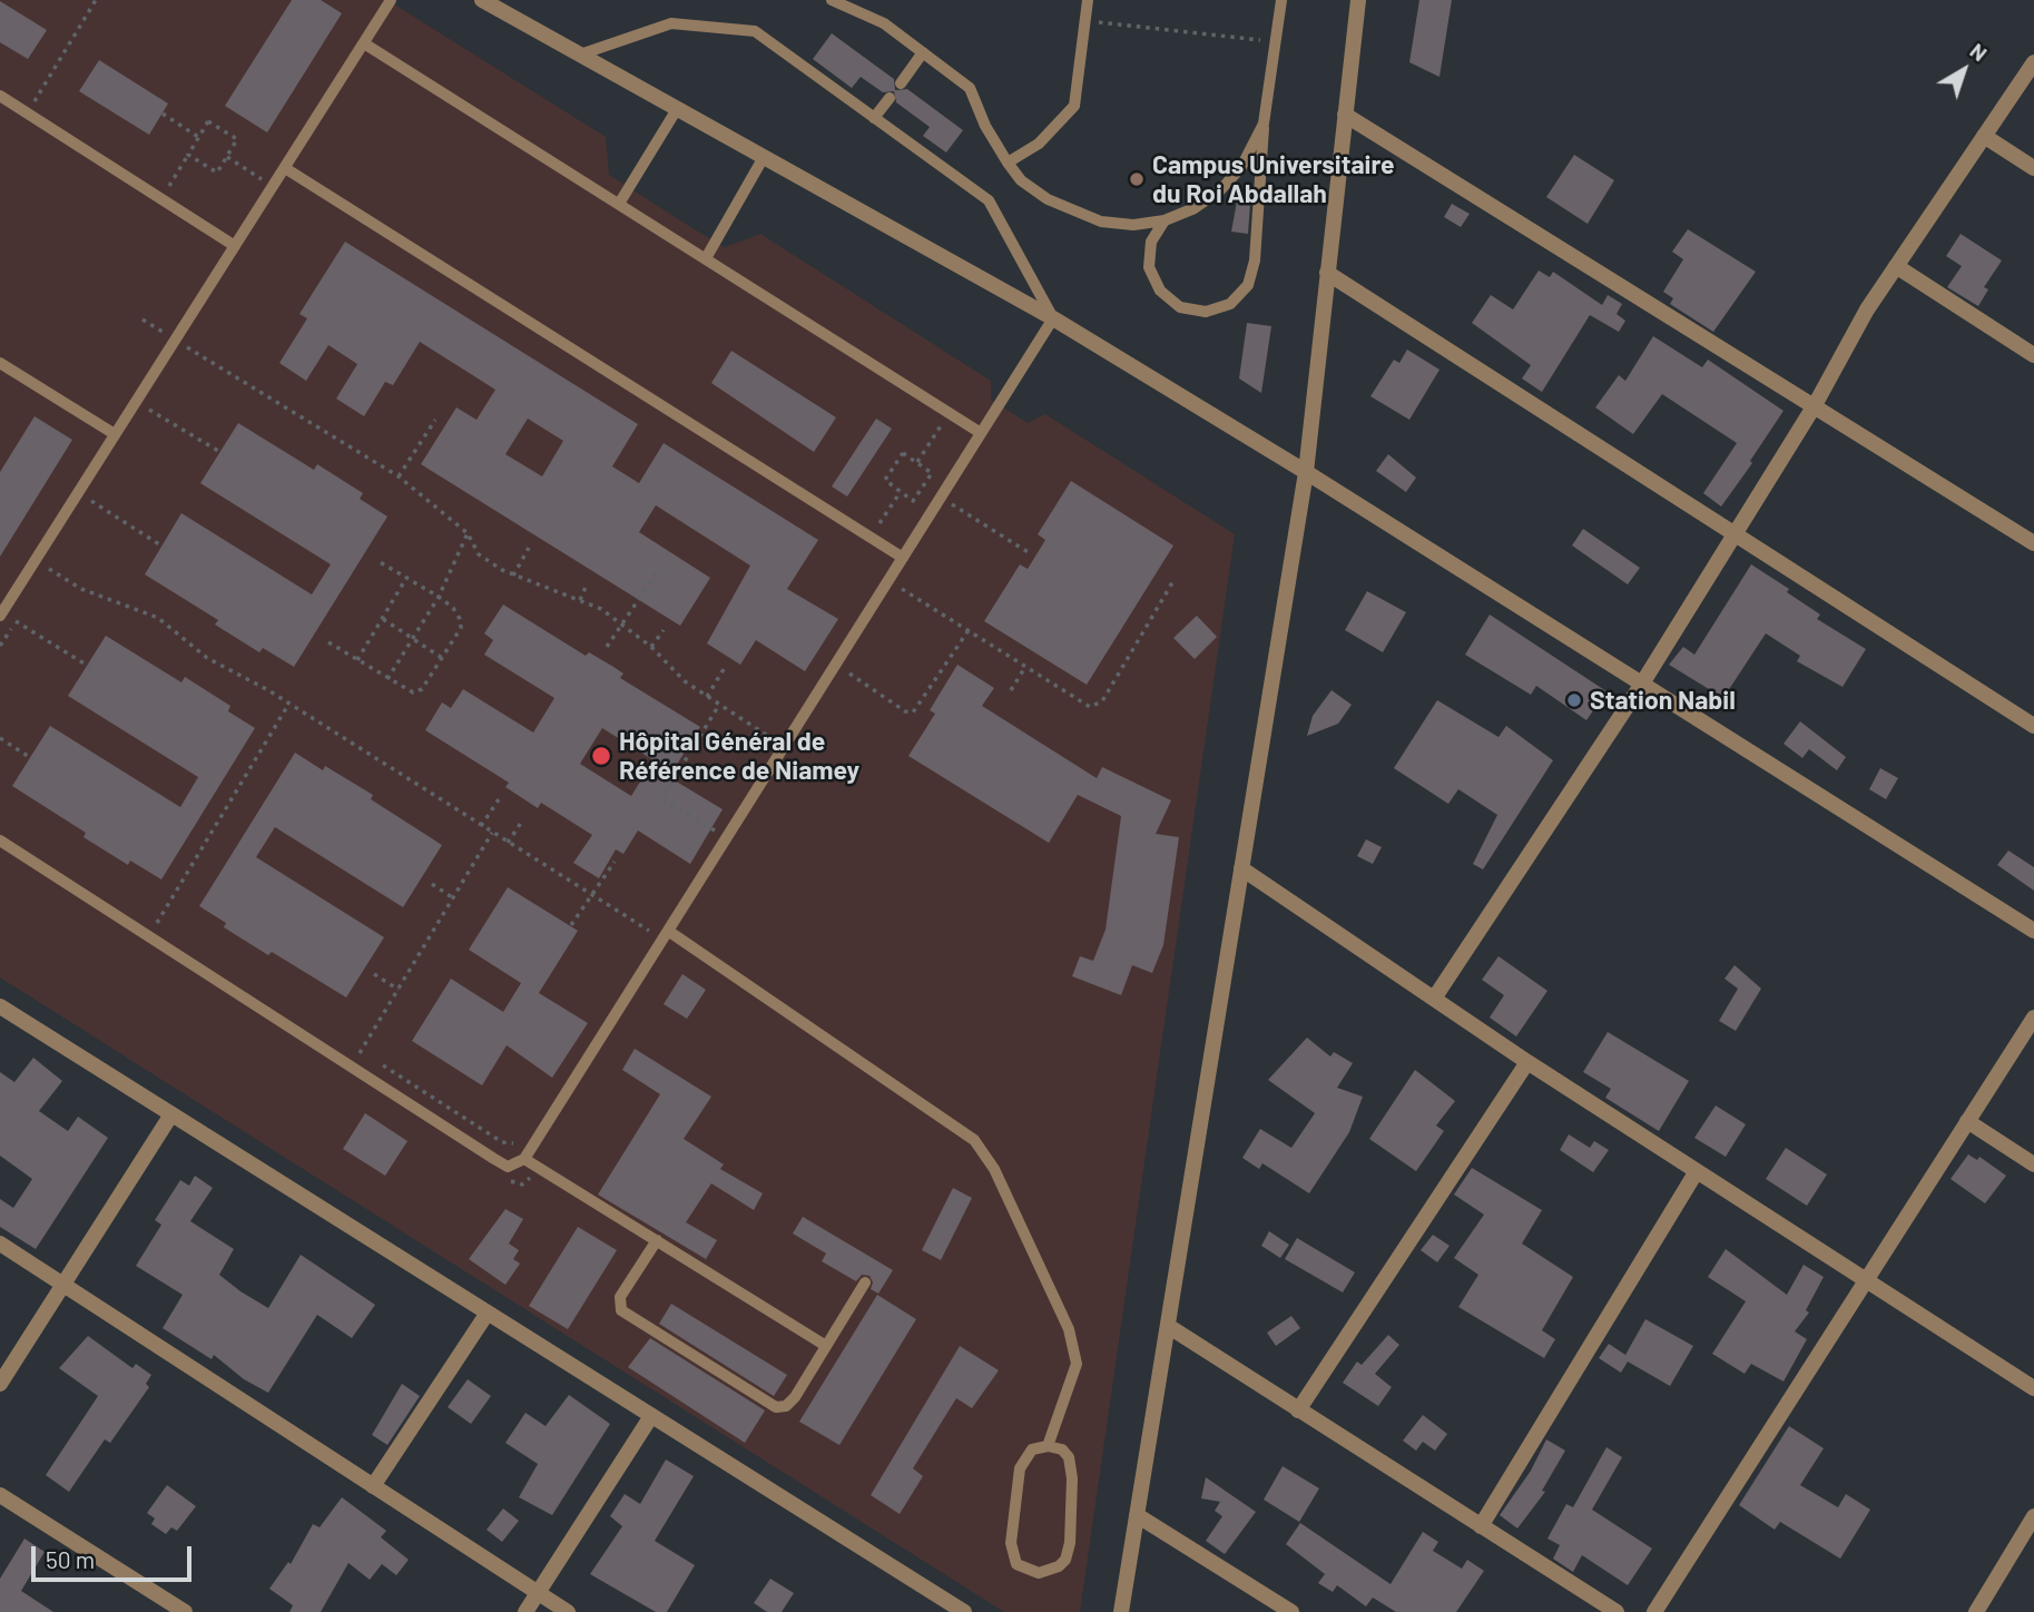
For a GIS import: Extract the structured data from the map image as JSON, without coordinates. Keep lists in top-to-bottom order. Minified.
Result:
{"places":["Campus Universitaire du Roi Abdallah","Station Nabil","Hôpital Général de Référence de Niamey"],"scale_bar":"50 m","north":"top right"}
